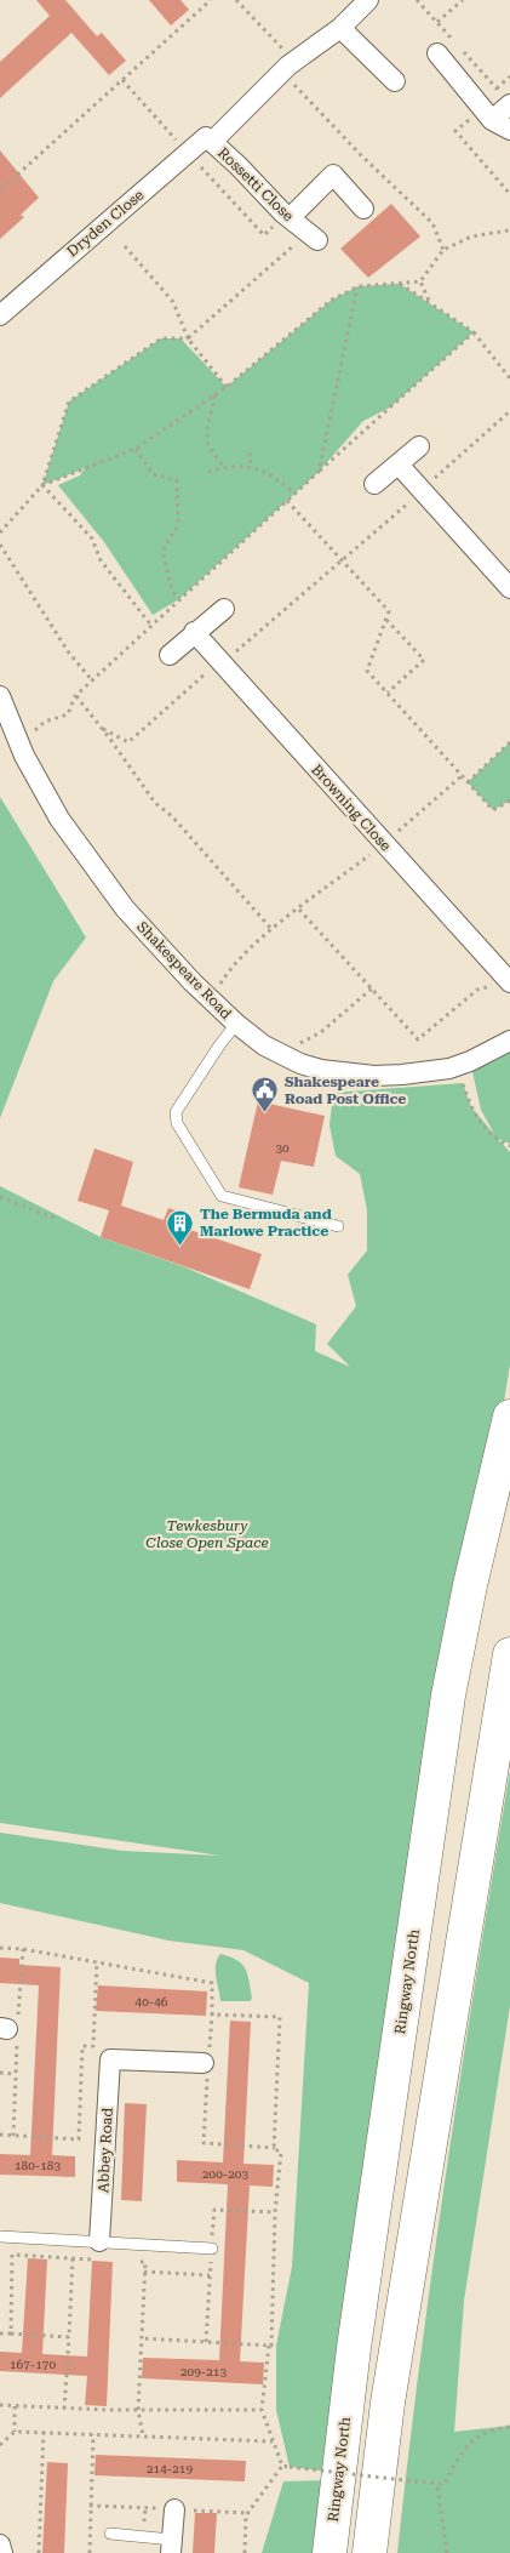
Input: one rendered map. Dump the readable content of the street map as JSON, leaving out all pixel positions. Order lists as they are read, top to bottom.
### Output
{
  "streets": {
    "highway": ["Ringway North"],
    "street": [
      "Rossetti Close",
      "Dryden Close",
      "Browning Close",
      "Shakespeare Road",
      "Abbey Road"
    ]
  },
  "crossings": [
    ["Rossetti Close", "Dryden Close"]
  ],
  "parks": ["Tewkesbury Close Open Space"],
  "places": {
    "public building": ["Shakespeare Road Post Office"],
    "building": ["The Bermuda and Marlowe Practice"]
  },
  "house_numbers": [
    "30",
    "40-46",
    "180-183",
    "200-203",
    "167-170",
    "209-213",
    "214-219"
  ]
}
